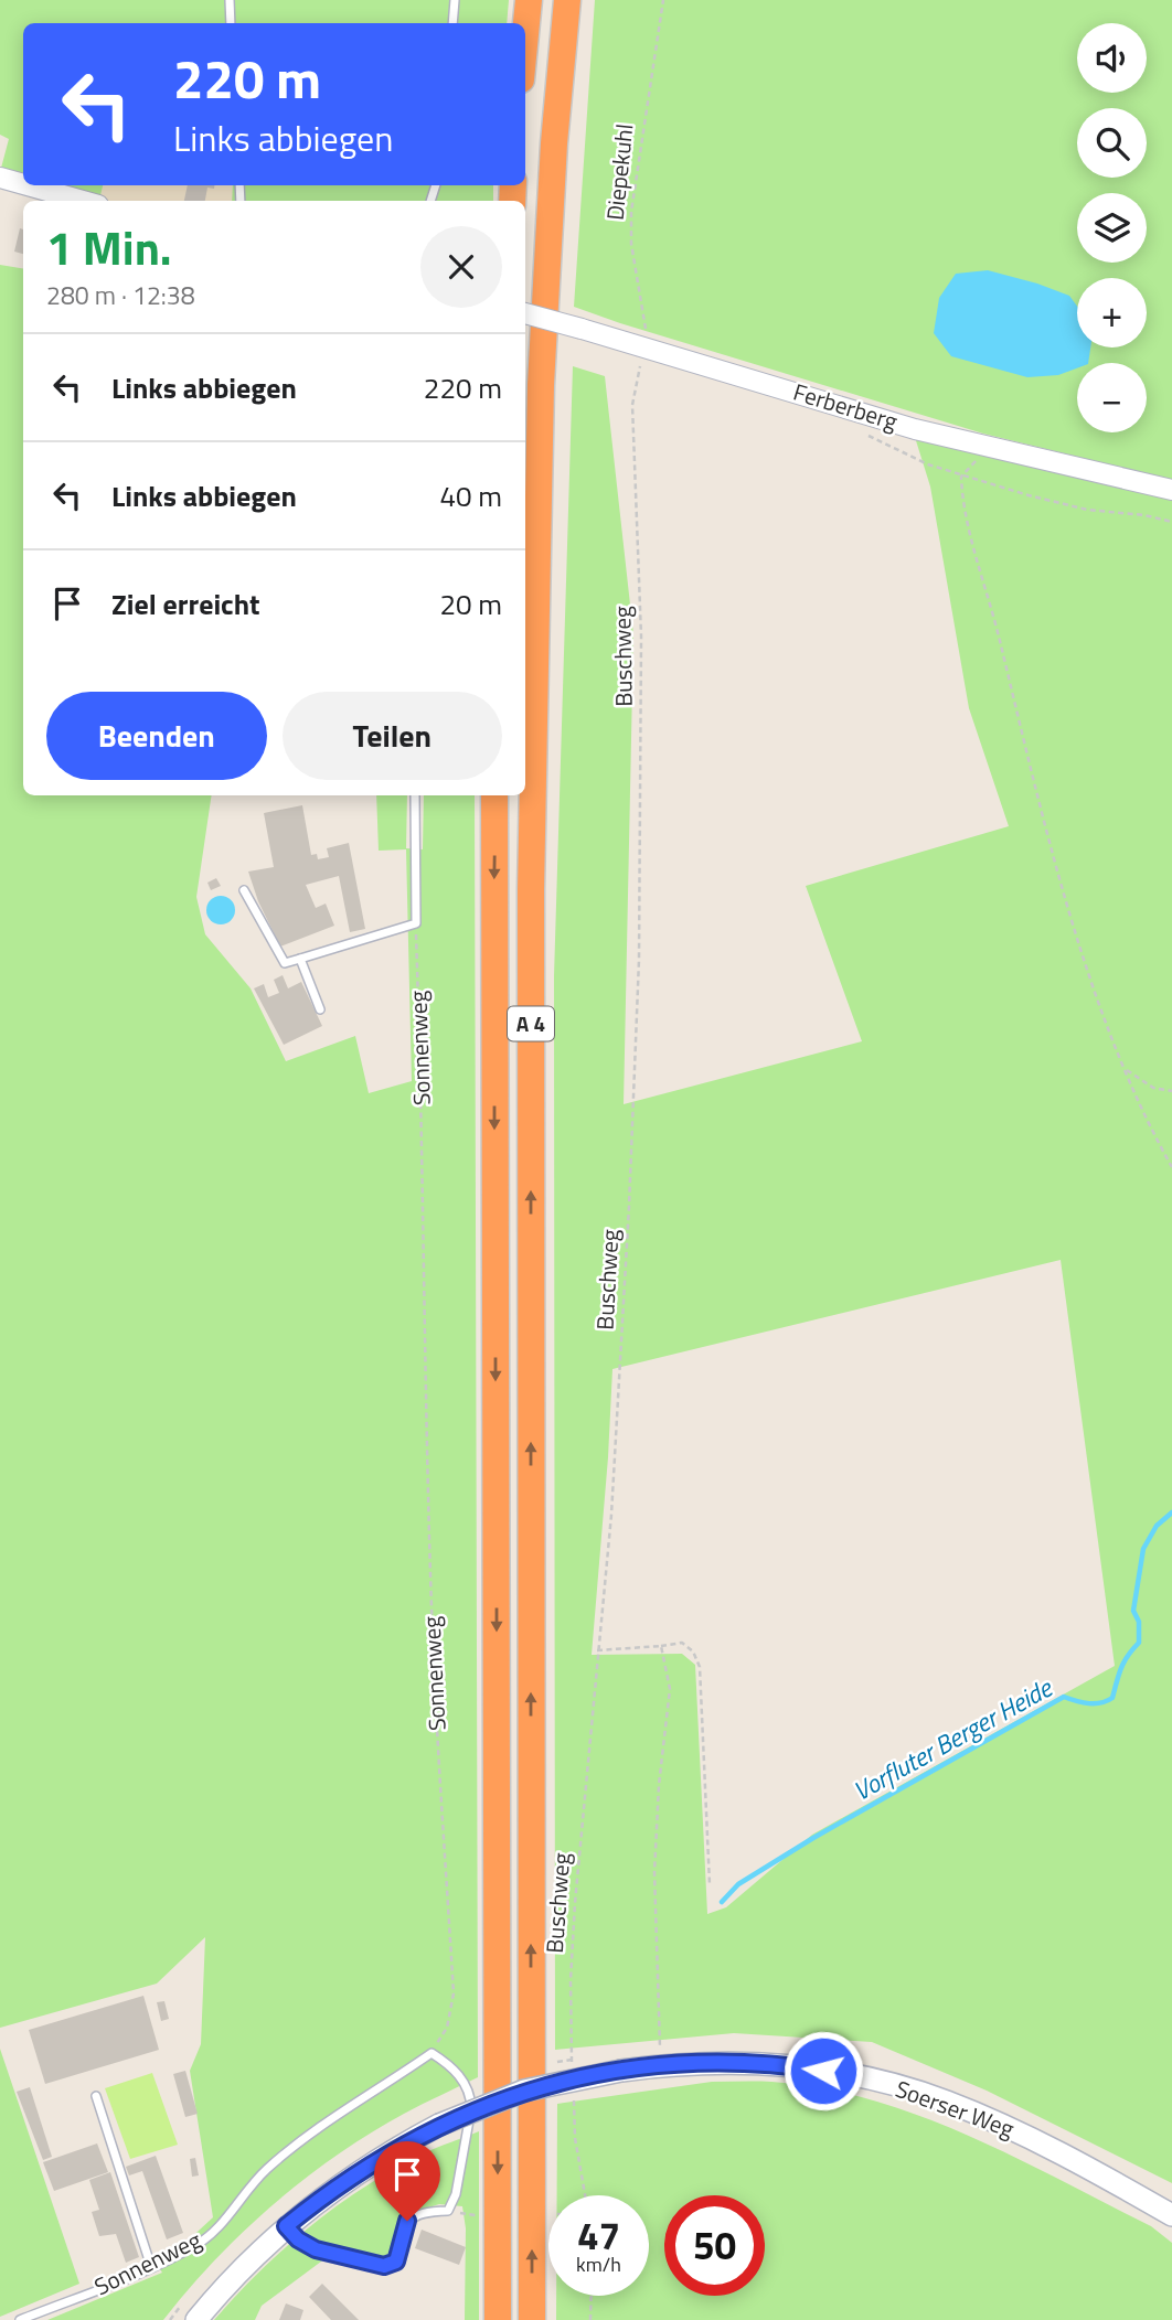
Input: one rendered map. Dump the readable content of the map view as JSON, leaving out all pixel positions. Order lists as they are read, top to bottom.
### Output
{
  "streets": {
    "highway": ["A 4"],
    "main road": ["Soerser Weg"],
    "street": ["Ferberberg"],
    "lane": ["Sonnenweg"],
    "path": ["Diepekuhl", "Buschweg"]
  },
  "crossings": [
    ["Diepekuhl", "Ferberberg"],
    ["Diepekuhl", "Buschweg"],
    ["Ferberberg", "Buschweg"]
  ],
  "water": ["Vorfluter Berger Heide"],
  "page": {
    "map_buttons": ["+", "−"],
    "turn": ["220 m", "Links abbiegen"],
    "heading": ["1 Min.", "280 m · 12:38"],
    "list": [
      {
        "name": "Links abbiegen",
        "value": "220 m"
      },
      {
        "name": "Links abbiegen",
        "value": "40 m"
      },
      {
        "name": "Ziel erreicht",
        "value": "20 m"
      }
    ],
    "buttons": ["Beenden", "Teilen"],
    "speed": "47 km/h",
    "limit": "50"
  }
}
